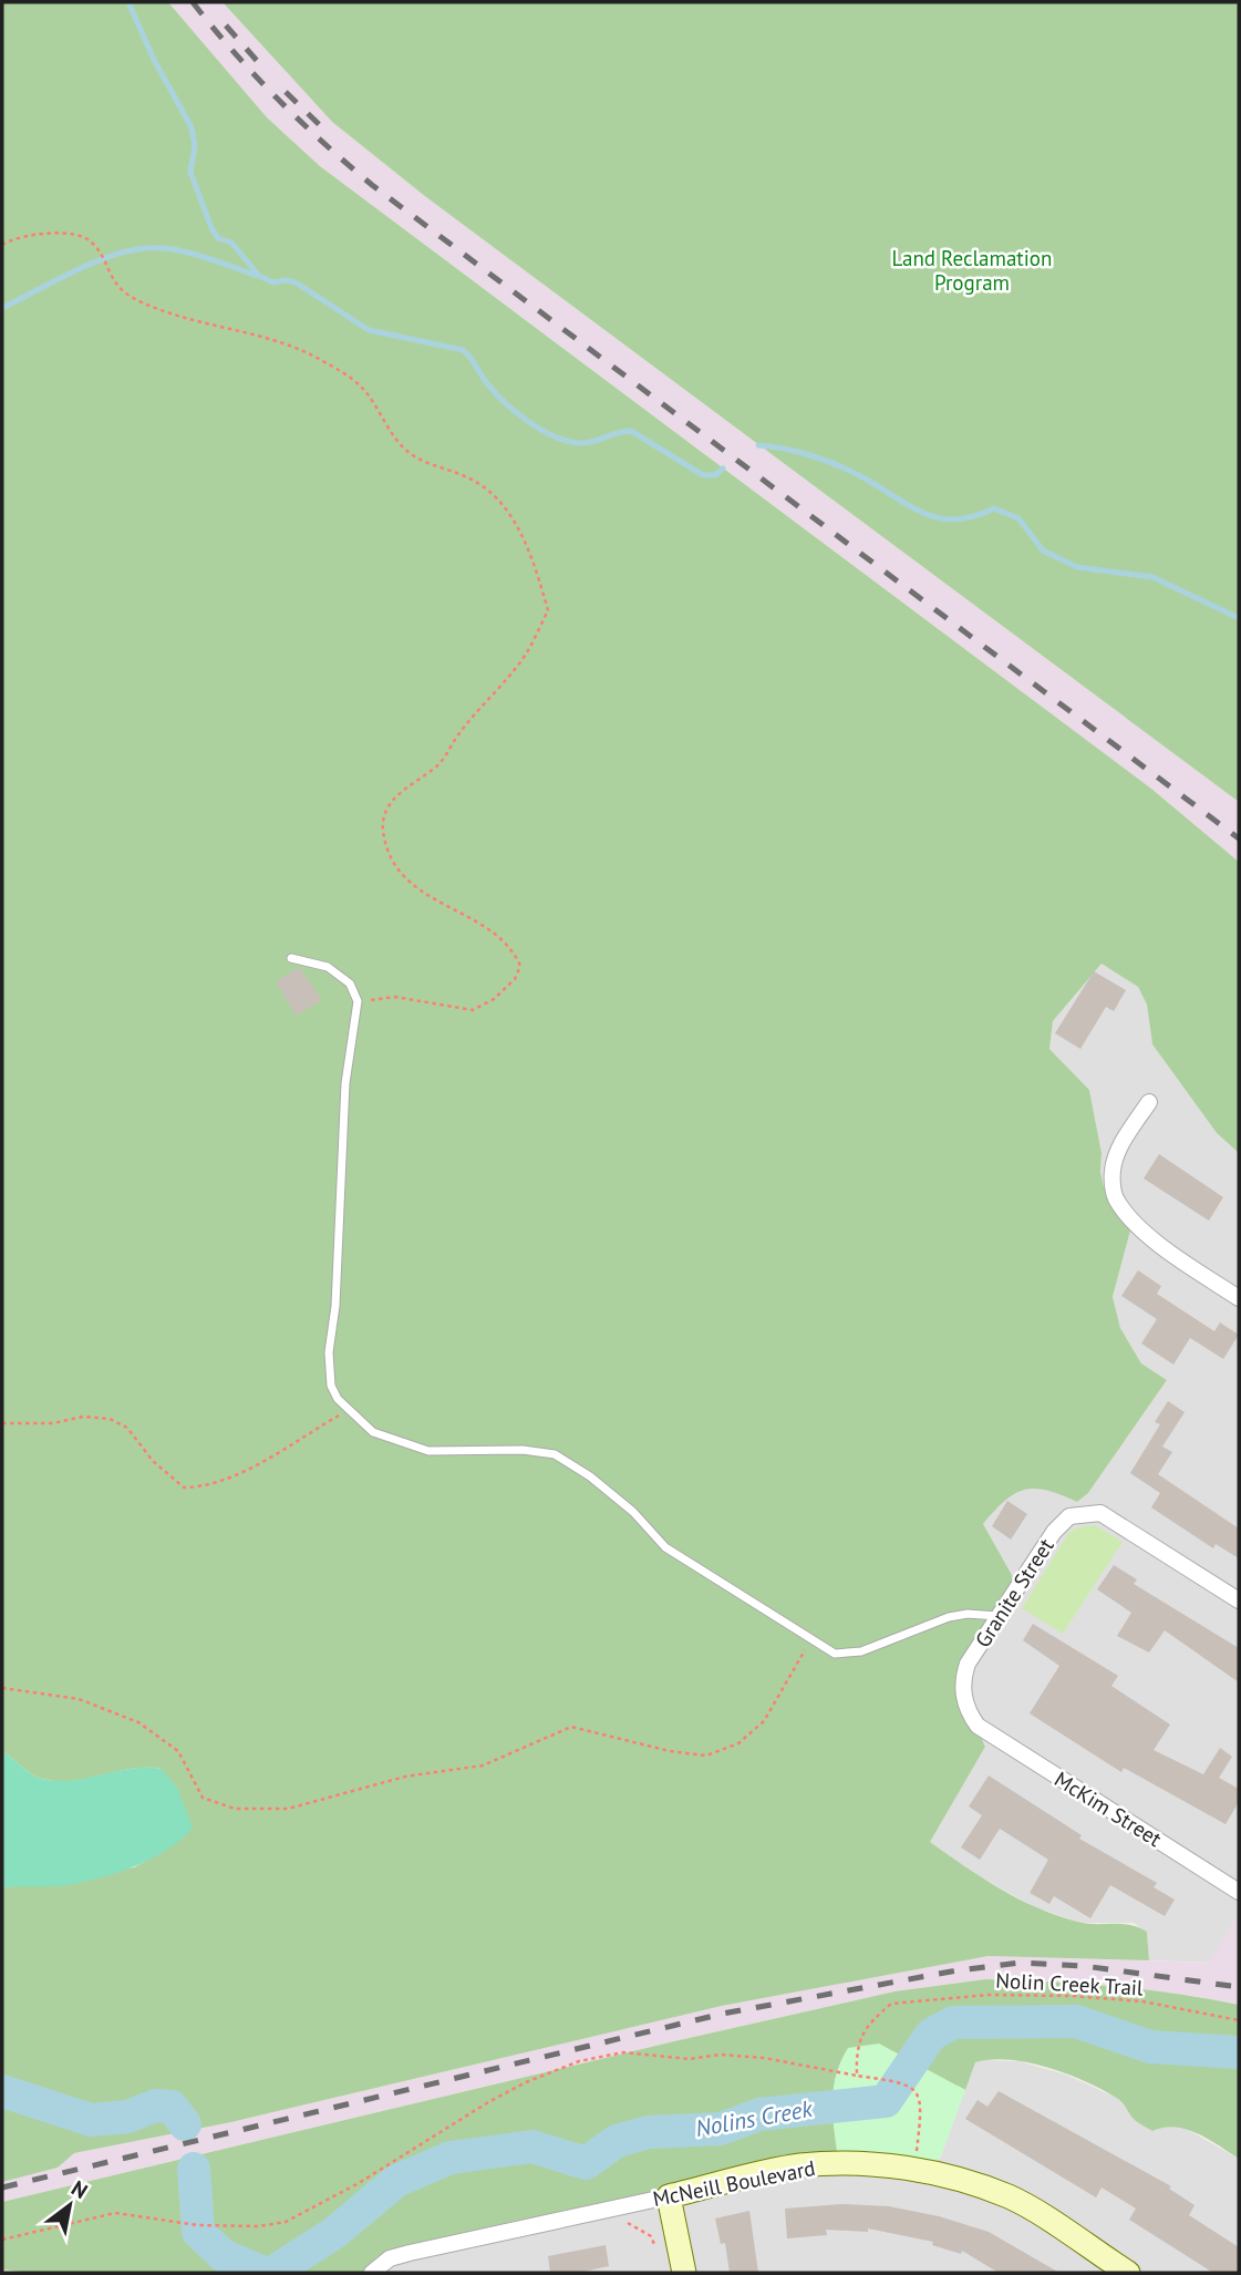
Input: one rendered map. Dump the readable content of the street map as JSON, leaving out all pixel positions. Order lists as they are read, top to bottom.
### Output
{
  "streets": {
    "street": ["Granite Street", "McKim Street", "McNeill Boulevard"],
    "path": ["Nolin Creek Trail"]
  },
  "crossings": [
    ["Granite Street", "McKim Street"]
  ],
  "water": ["Nolins Creek"],
  "parks": ["Land Reclamation Program"],
  "north": "top right"
}
